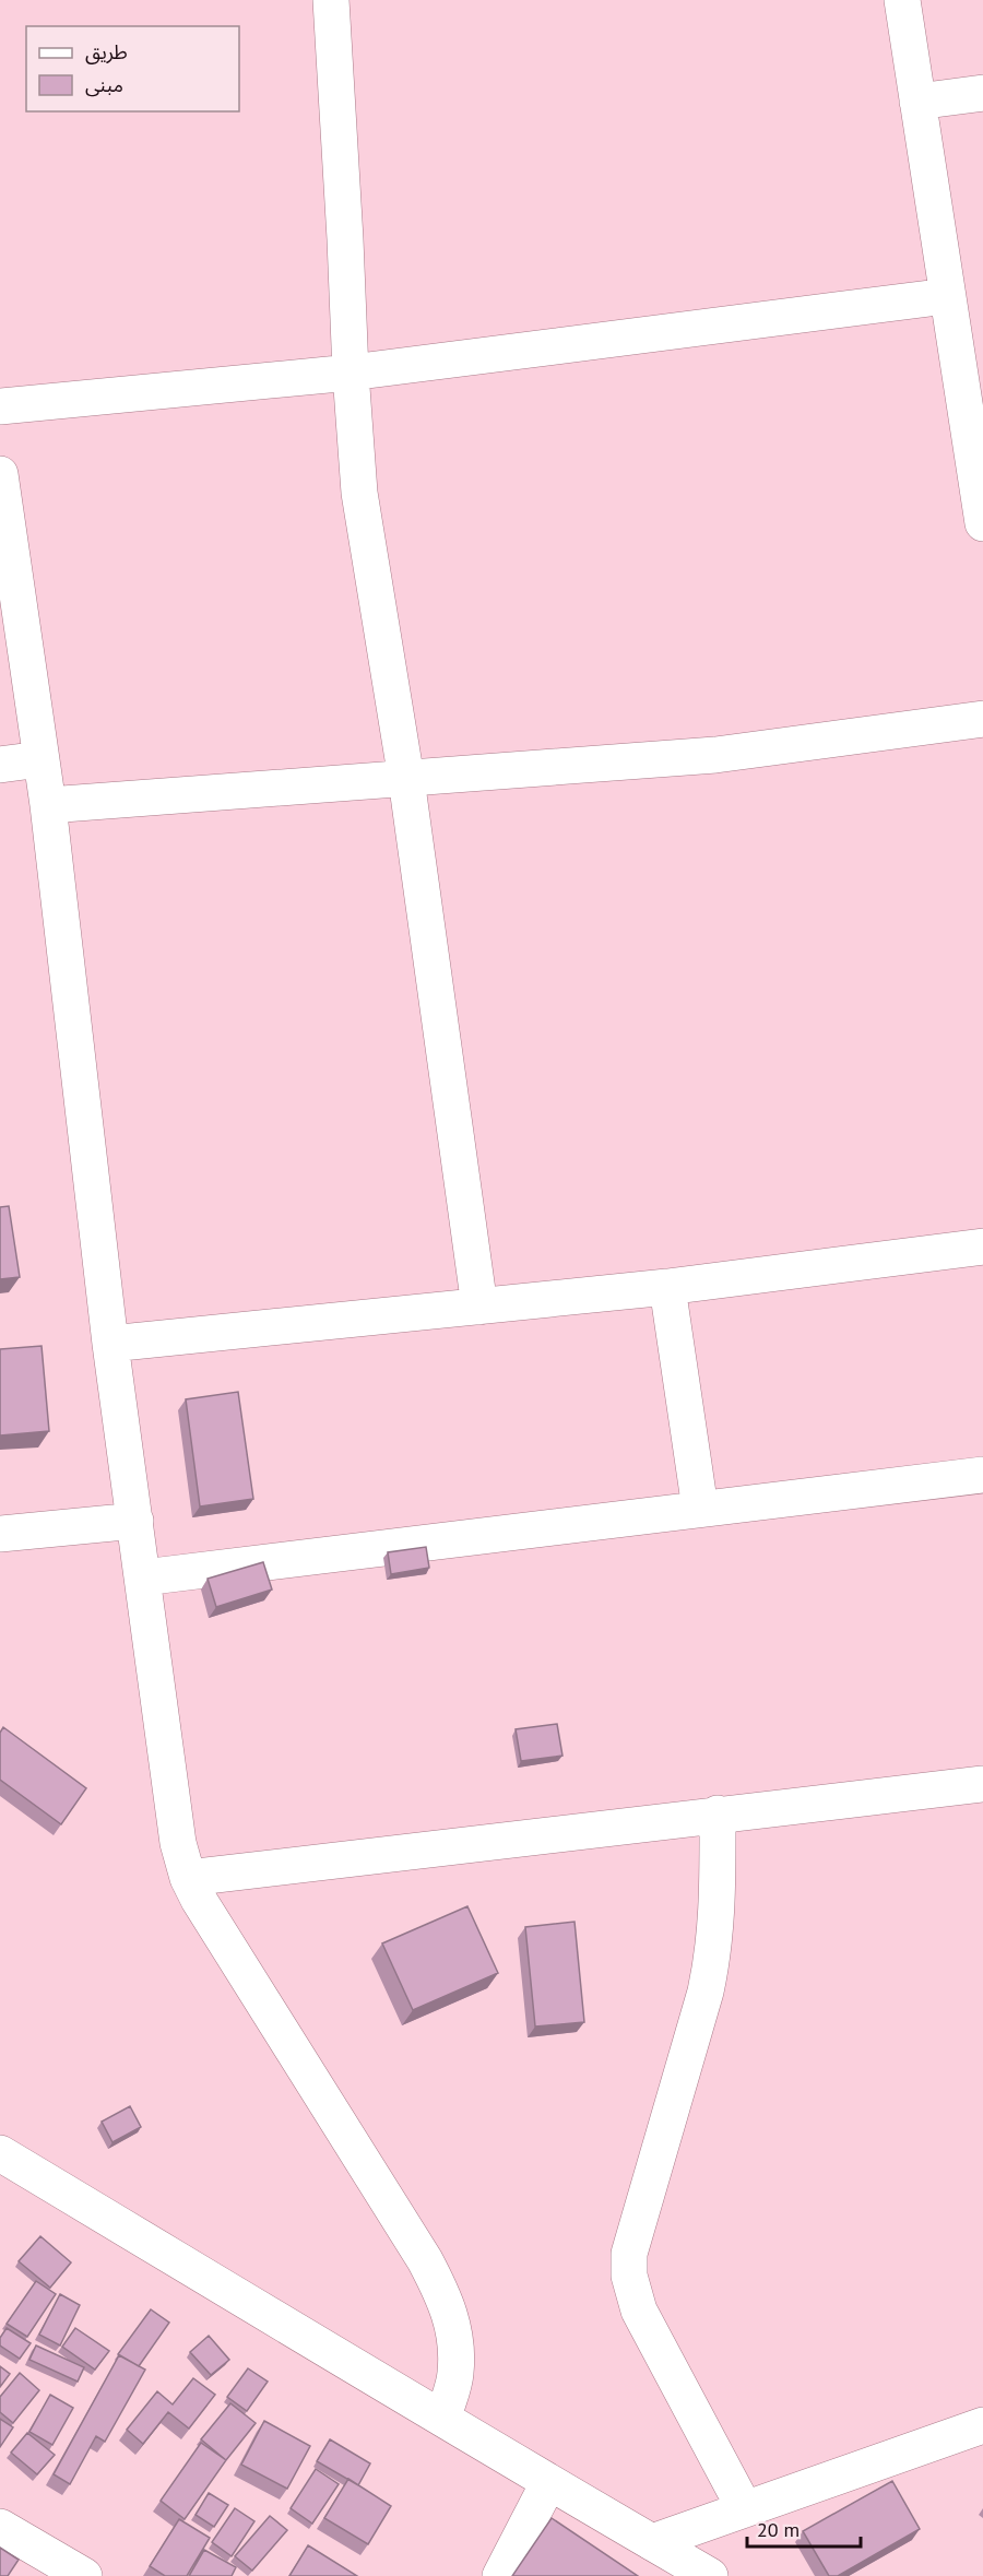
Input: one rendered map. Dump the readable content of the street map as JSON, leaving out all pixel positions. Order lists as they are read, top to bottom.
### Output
{
  "legend": ["طريق", "مبنى"],
  "scale_bar": "20 m"
}
